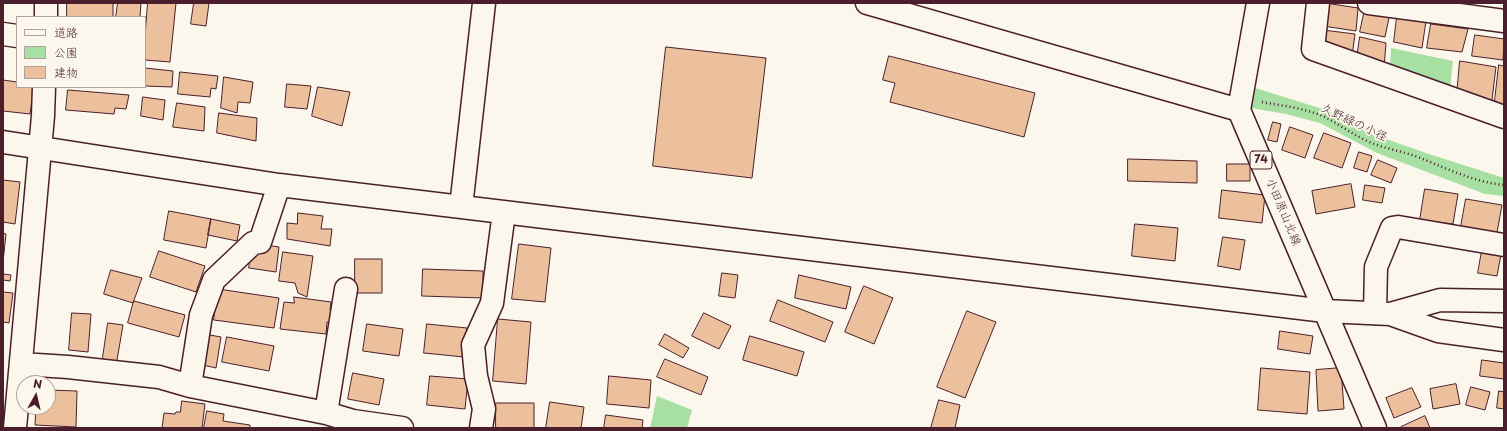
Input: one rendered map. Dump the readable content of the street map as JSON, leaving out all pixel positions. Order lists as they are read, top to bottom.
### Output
{
  "streets": {
    "street": ["74", "小田原山北線"],
    "path": ["久野緑の小径"]
  },
  "crossings": [
    ["久野緑の小径", "小田原山北線"]
  ],
  "legend": ["道路", "公園", "建物"],
  "north": "top"
}
